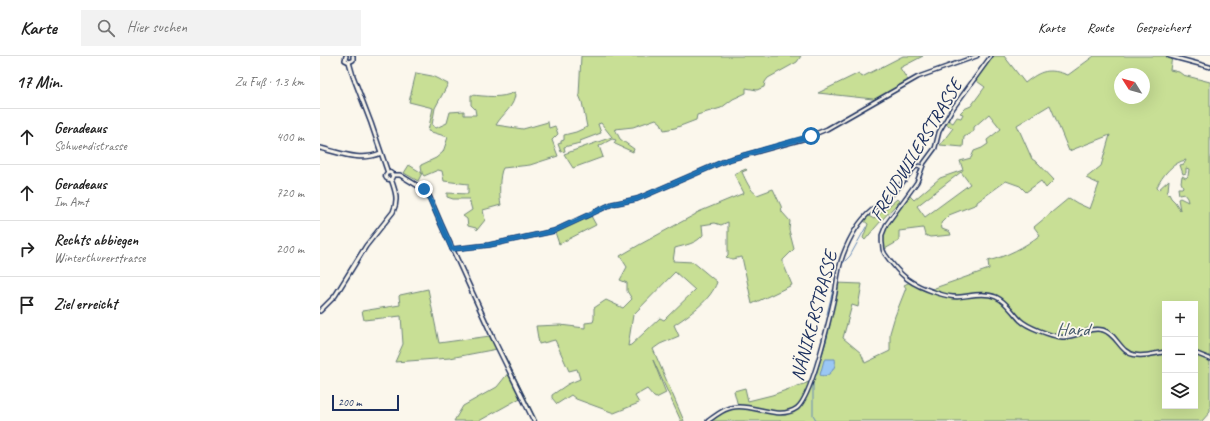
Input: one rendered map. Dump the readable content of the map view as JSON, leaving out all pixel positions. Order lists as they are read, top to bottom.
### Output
{
  "streets": {
    "street": ["FREUDWILERSTRASSE", "NÄNIKERSTRASSE"]
  },
  "crossings": [
    ["FREUDWILERSTRASSE", "NÄNIKERSTRASSE"]
  ],
  "parks": ["Hard"],
  "scale_bar": "200 m",
  "north": "top left",
  "page": {
    "header": "Karte",
    "search": "Hier suchen",
    "nav": ["Karte", "Route", "Gespeichert"],
    "heading": ["17 Min.", "Zu Fuß · 1.3 km"],
    "list": [
      ["Geradeaus", "Schwendistrasse", "400 m"],
      ["Geradeaus", "Im Amt", "720 m"],
      ["Rechts abbiegen", "Winterthurerstrasse", "200 m"],
      "Ziel erreicht"
    ],
    "map_buttons": ["+", "−"],
    "scale": "200 m"
  }
}
